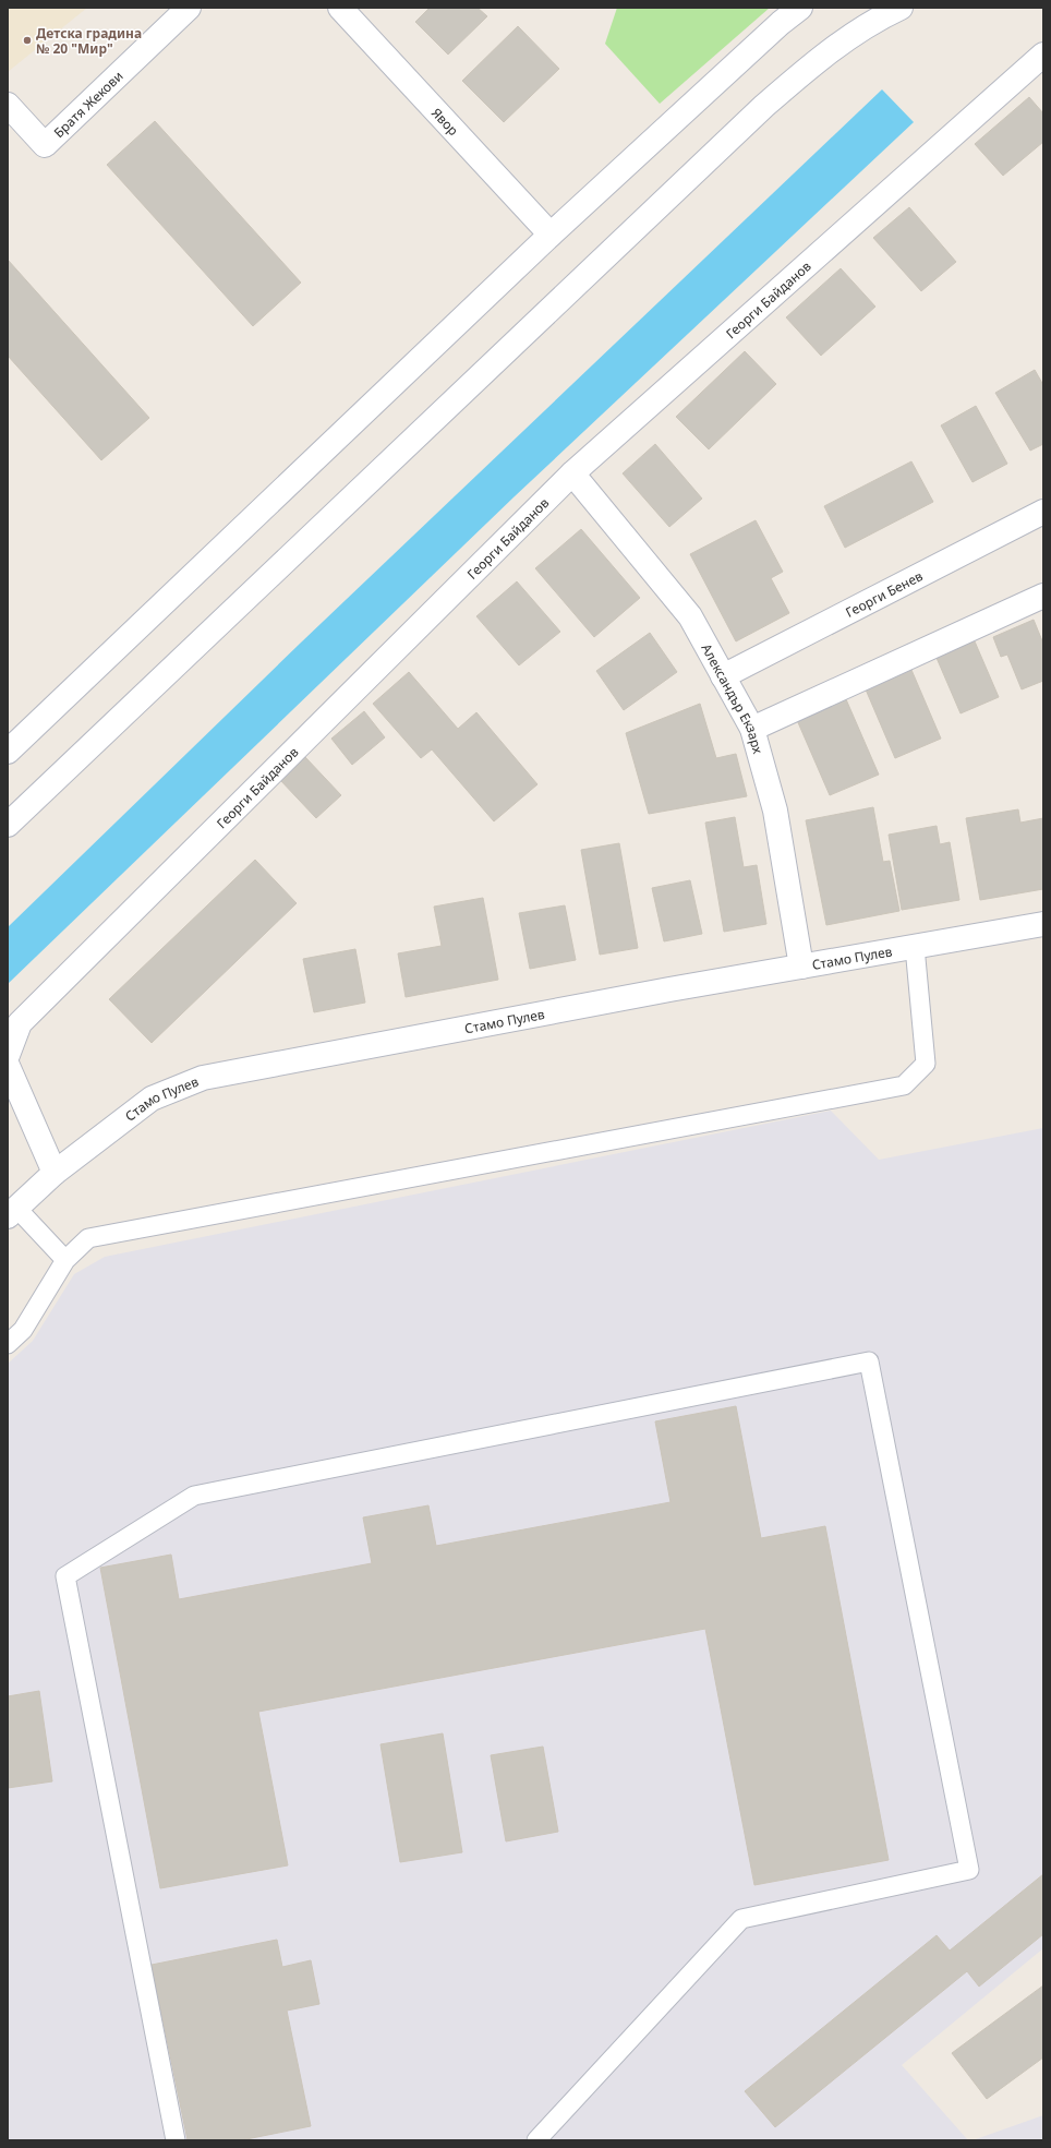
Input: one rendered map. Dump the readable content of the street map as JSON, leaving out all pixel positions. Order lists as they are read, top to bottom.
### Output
{
  "streets": {
    "street": [
      "Братя Жекови",
      "Явор",
      "Георги Байданов",
      "Георги Бенев",
      "Александър Екзарх",
      "Стамо Пулев"
    ]
  },
  "crossings": [
    ["Георги Байданов", "Александър Екзарх"],
    ["Георги Бенев", "Александър Екзарх"],
    ["Александър Екзарх", "Стамо Пулев"]
  ],
  "places": ["Детска градина № 20 \"Мир\""]
}
